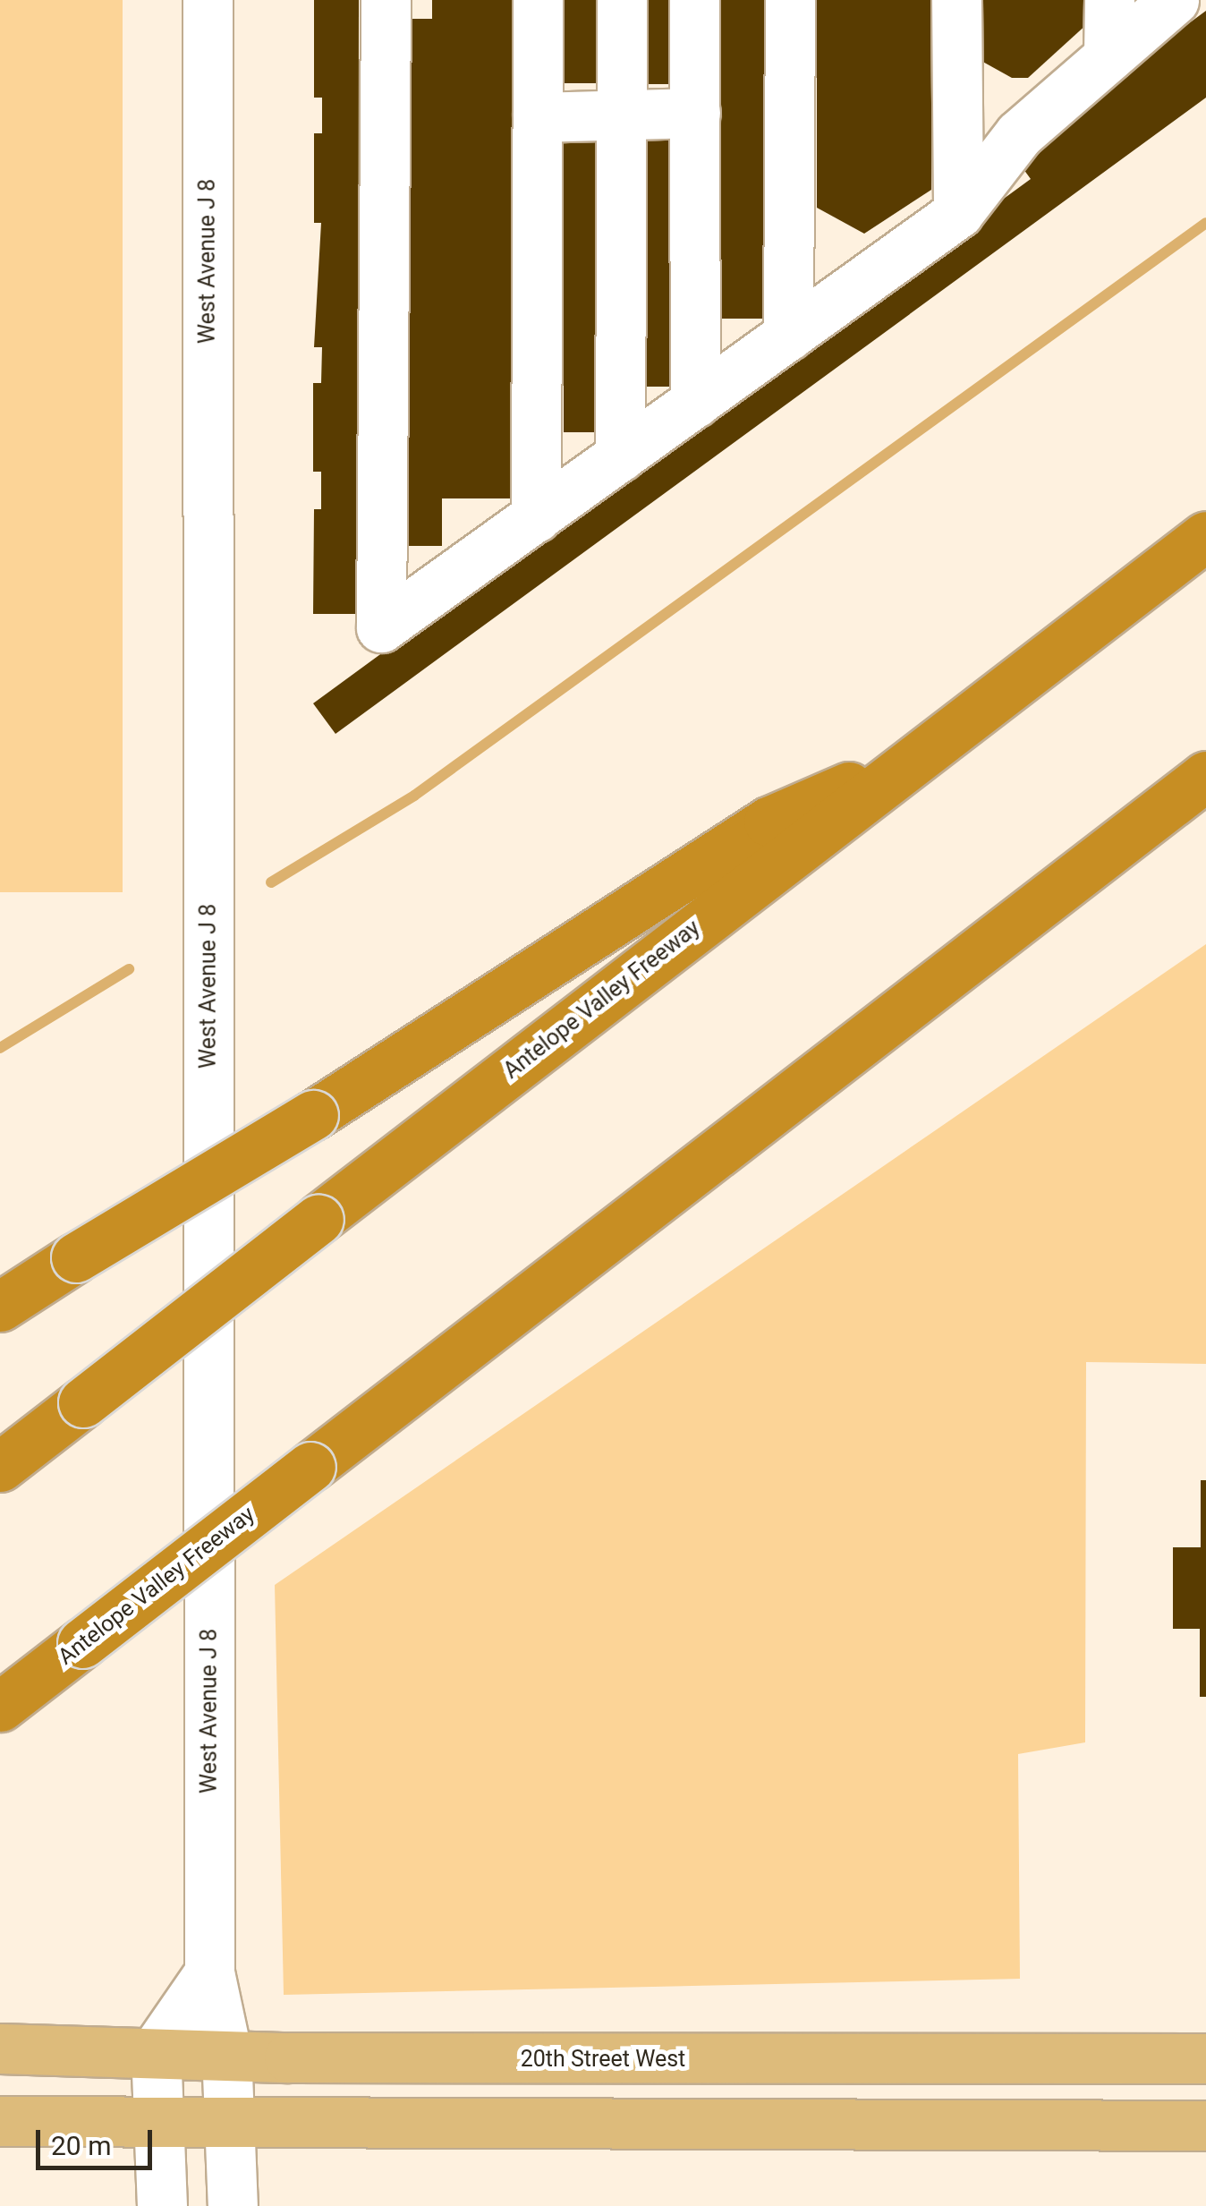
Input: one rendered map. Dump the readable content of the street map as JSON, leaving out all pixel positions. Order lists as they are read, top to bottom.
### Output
{
  "streets": {
    "highway": ["Antelope Valley Freeway"],
    "main road": ["20th Street West"],
    "street": ["West Avenue J 8"]
  },
  "crossings": [
    ["West Avenue J 8", "20th Street West"]
  ],
  "scale_bar": "20 m"
}
